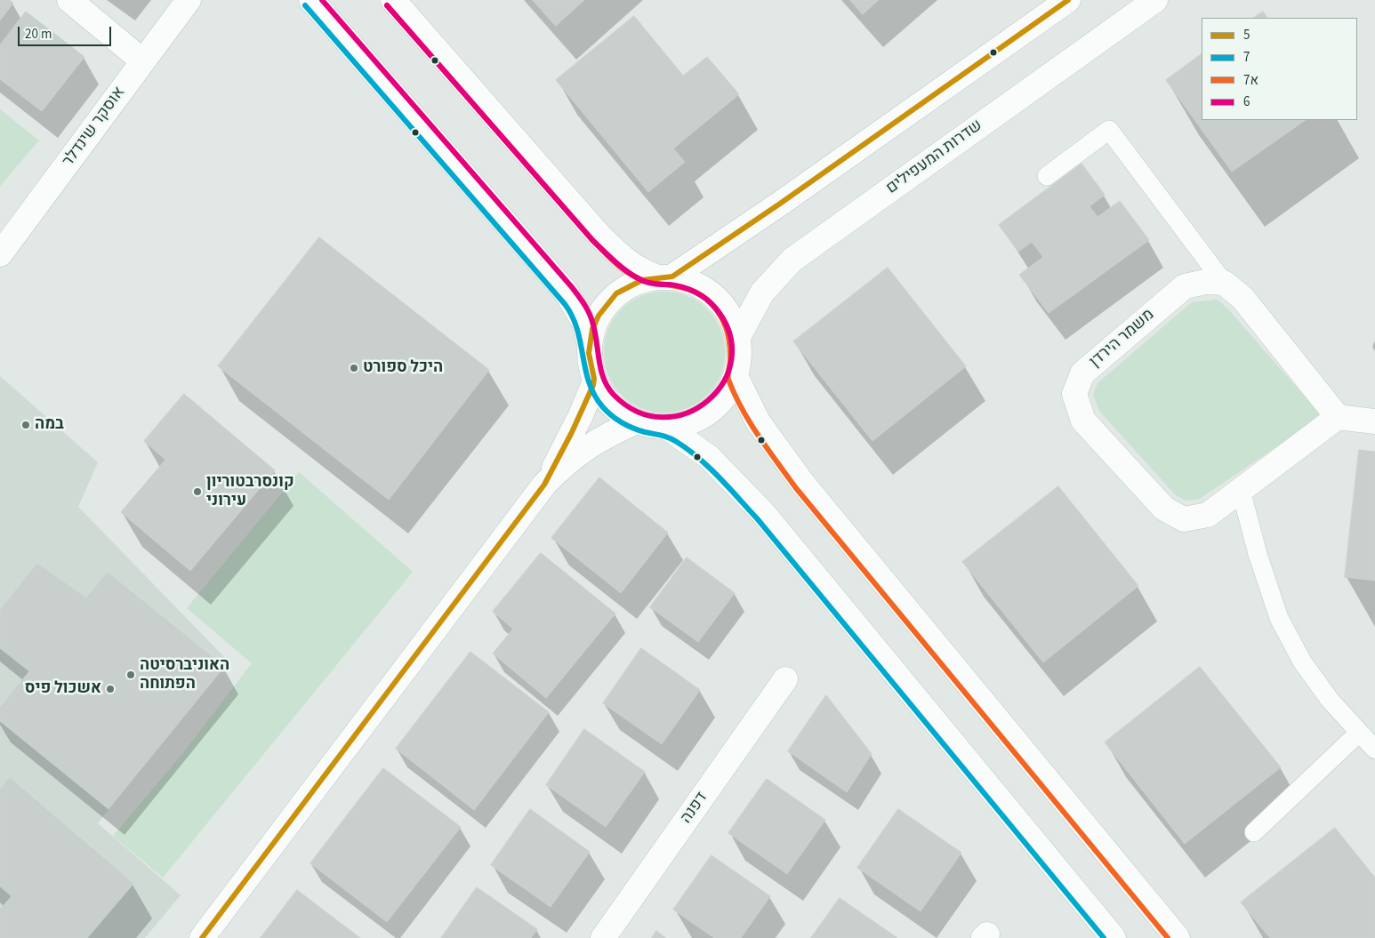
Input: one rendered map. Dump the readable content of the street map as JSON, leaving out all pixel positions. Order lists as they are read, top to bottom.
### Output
{
  "streets": {
    "street": [
      "אוסקר שינדלר",
      "שדרות המעפילים",
      "משמר הירדן",
      "דפנה"
    ]
  },
  "places": [
    "היכל ספורט",
    "במה",
    "קונסרבטוריון עירוני",
    "האוניברסיטה הפתוחה",
    "אשכול פיס"
  ],
  "lines": [
    "transit line 5",
    "transit line 6",
    "transit line 7",
    "transit line 7א"
  ],
  "legend": [
    "5",
    "7",
    "7א",
    "6"
  ],
  "scale_bar": "20 m"
}
